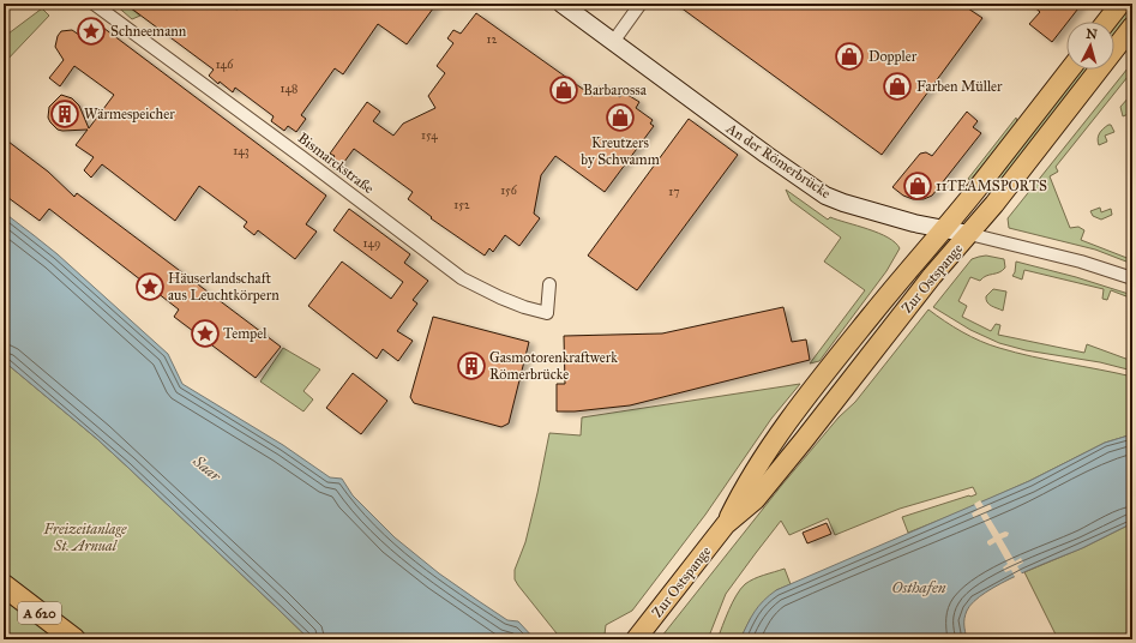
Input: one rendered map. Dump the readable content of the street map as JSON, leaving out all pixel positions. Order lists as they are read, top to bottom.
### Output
{
  "streets": {
    "highway": ["A 620"],
    "main road": ["Zur Ostspange"],
    "street": ["An der Römerbrücke", "Bismarckstraße"]
  },
  "crossings": [
    ["An der Römerbrücke", "Zur Ostspange"]
  ],
  "water": ["Saar", "Osthafen"],
  "parks": ["Freizeitanlage St. Arnual"],
  "places": {
    "place": ["Schneemann", "Häuserlandschaft aus Leuchtkörpern", "Tempel"],
    "shop": [
      "Doppler",
      "Farben Müller",
      "Barbarossa",
      "Kreutzers by Schwamm",
      "11TEAMSPORTS"
    ],
    "building": ["Wärmespeicher", "Gasmotorenkraftwerk Römerbrücke"]
  },
  "house_numbers": [
    "12",
    "146",
    "148",
    "154",
    "143",
    "156",
    "17",
    "152",
    "149"
  ],
  "north": "top"
}
